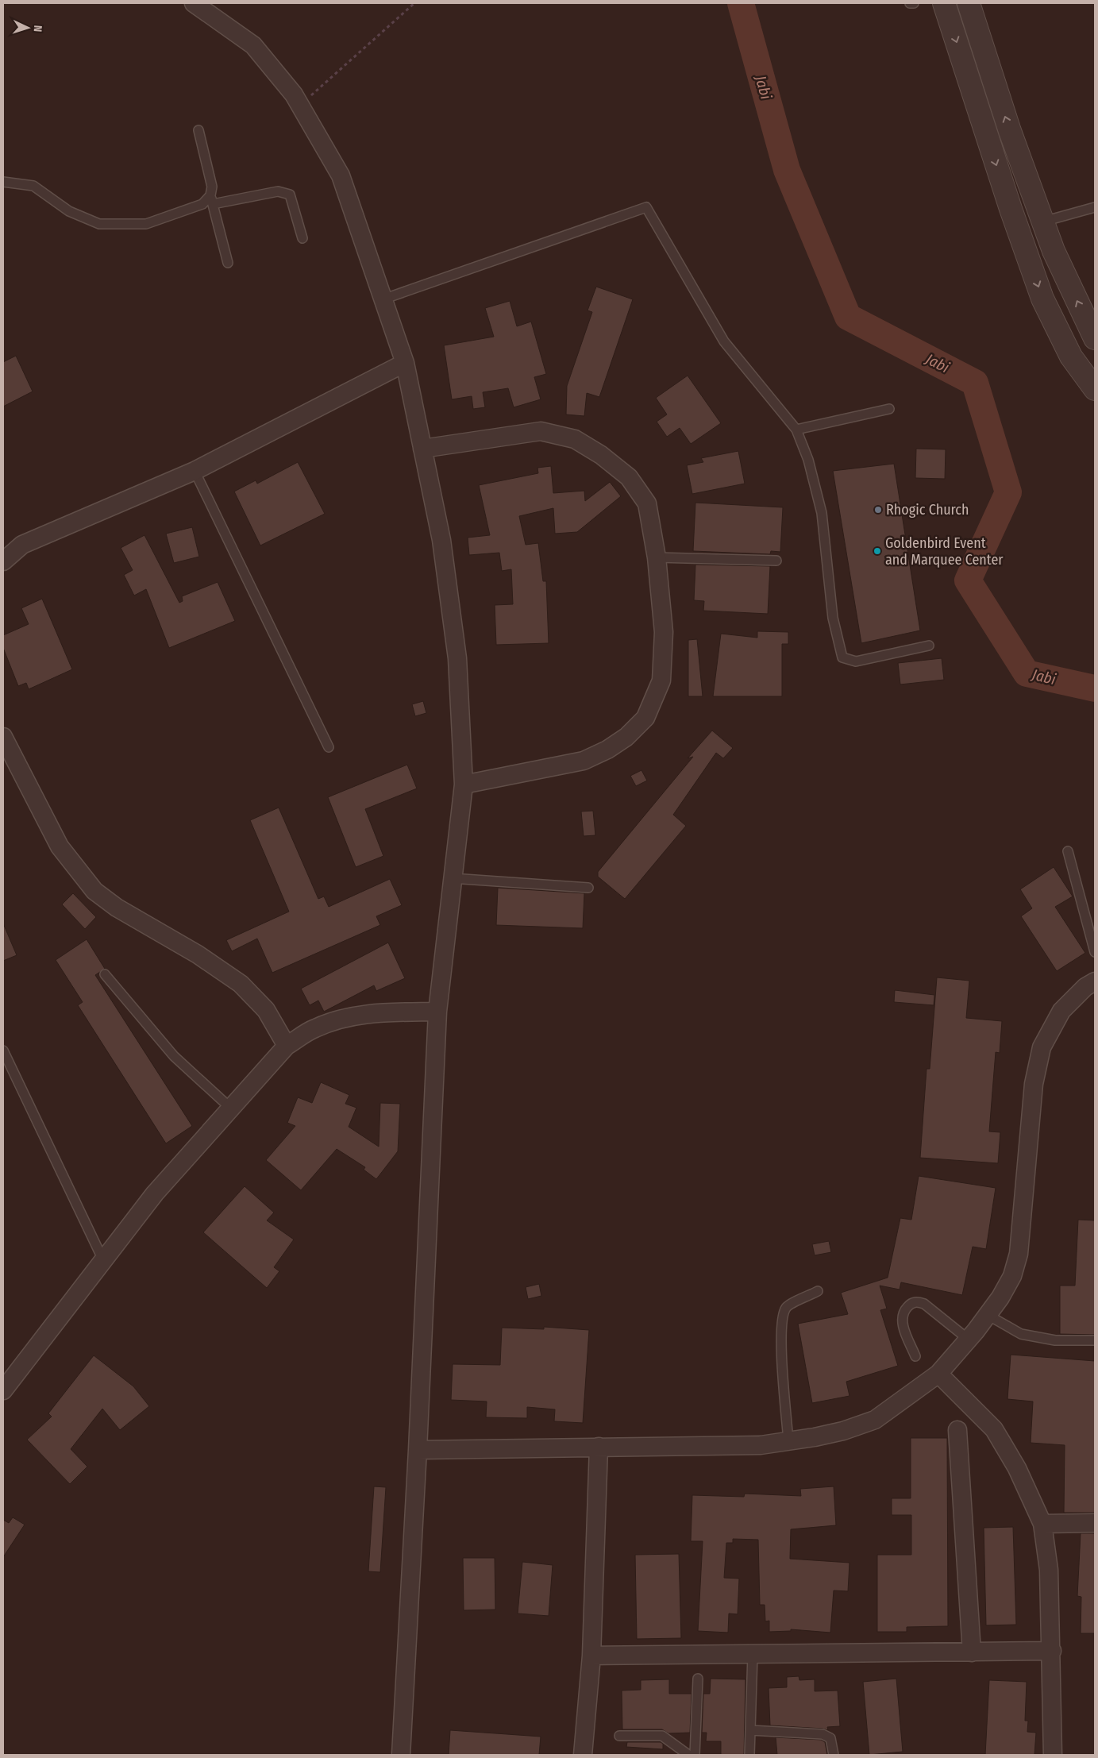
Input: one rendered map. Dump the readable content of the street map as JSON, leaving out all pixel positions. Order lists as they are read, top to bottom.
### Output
{
  "water": ["Jabi"],
  "places": ["Rhogic Church", "Goldenbird Event and Marquee Center"],
  "north": "right"
}
